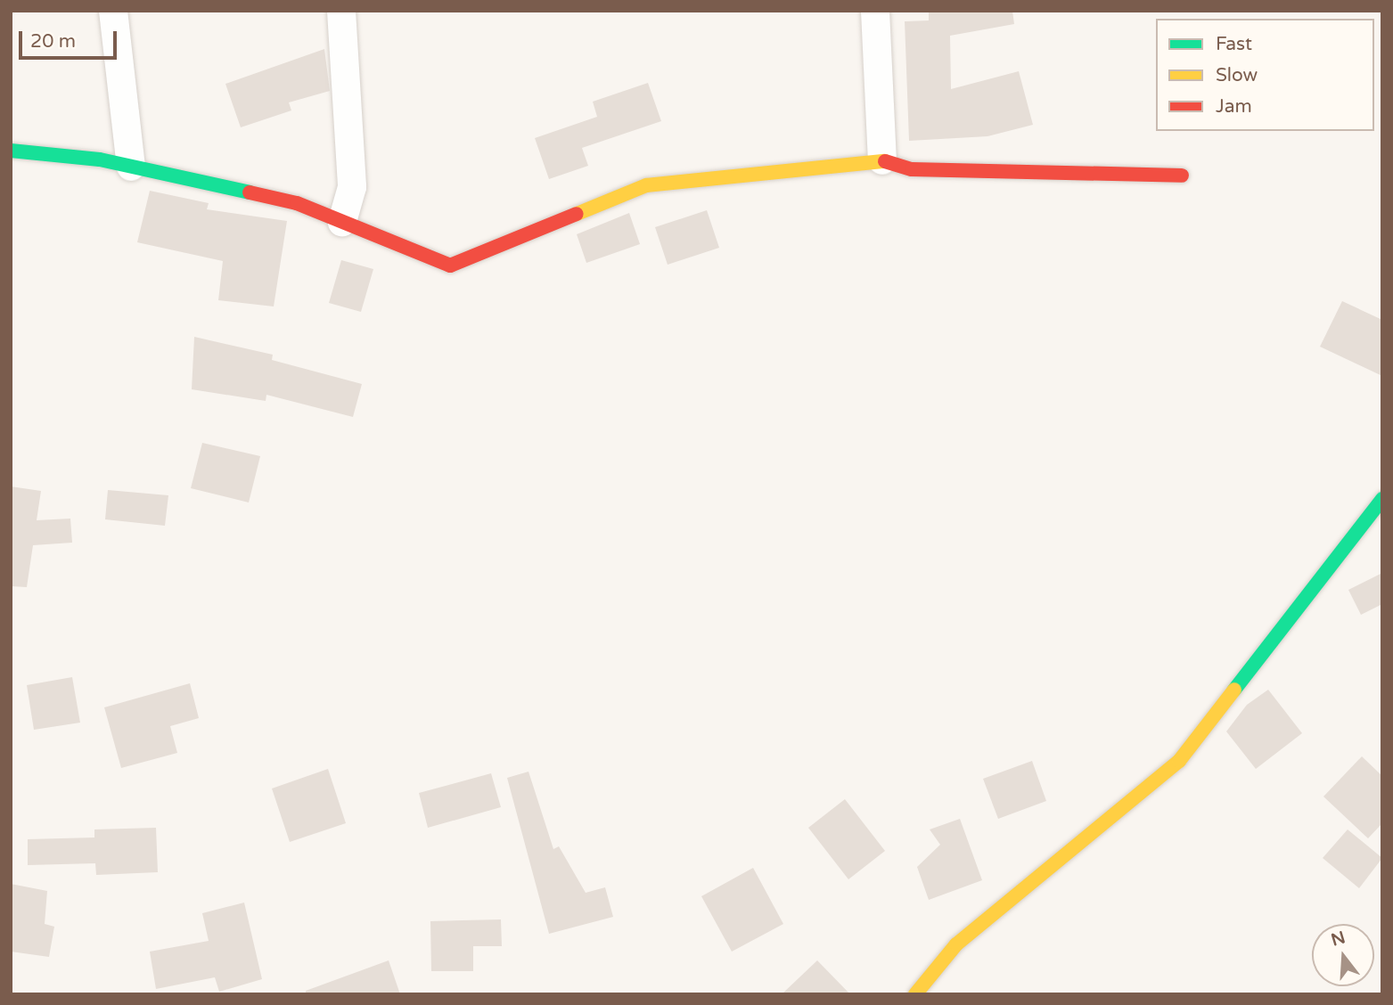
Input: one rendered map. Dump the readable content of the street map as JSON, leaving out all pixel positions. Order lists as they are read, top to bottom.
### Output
{
  "legend": ["Fast", "Slow", "Jam"],
  "scale_bar": "20 m",
  "north": "top"
}
